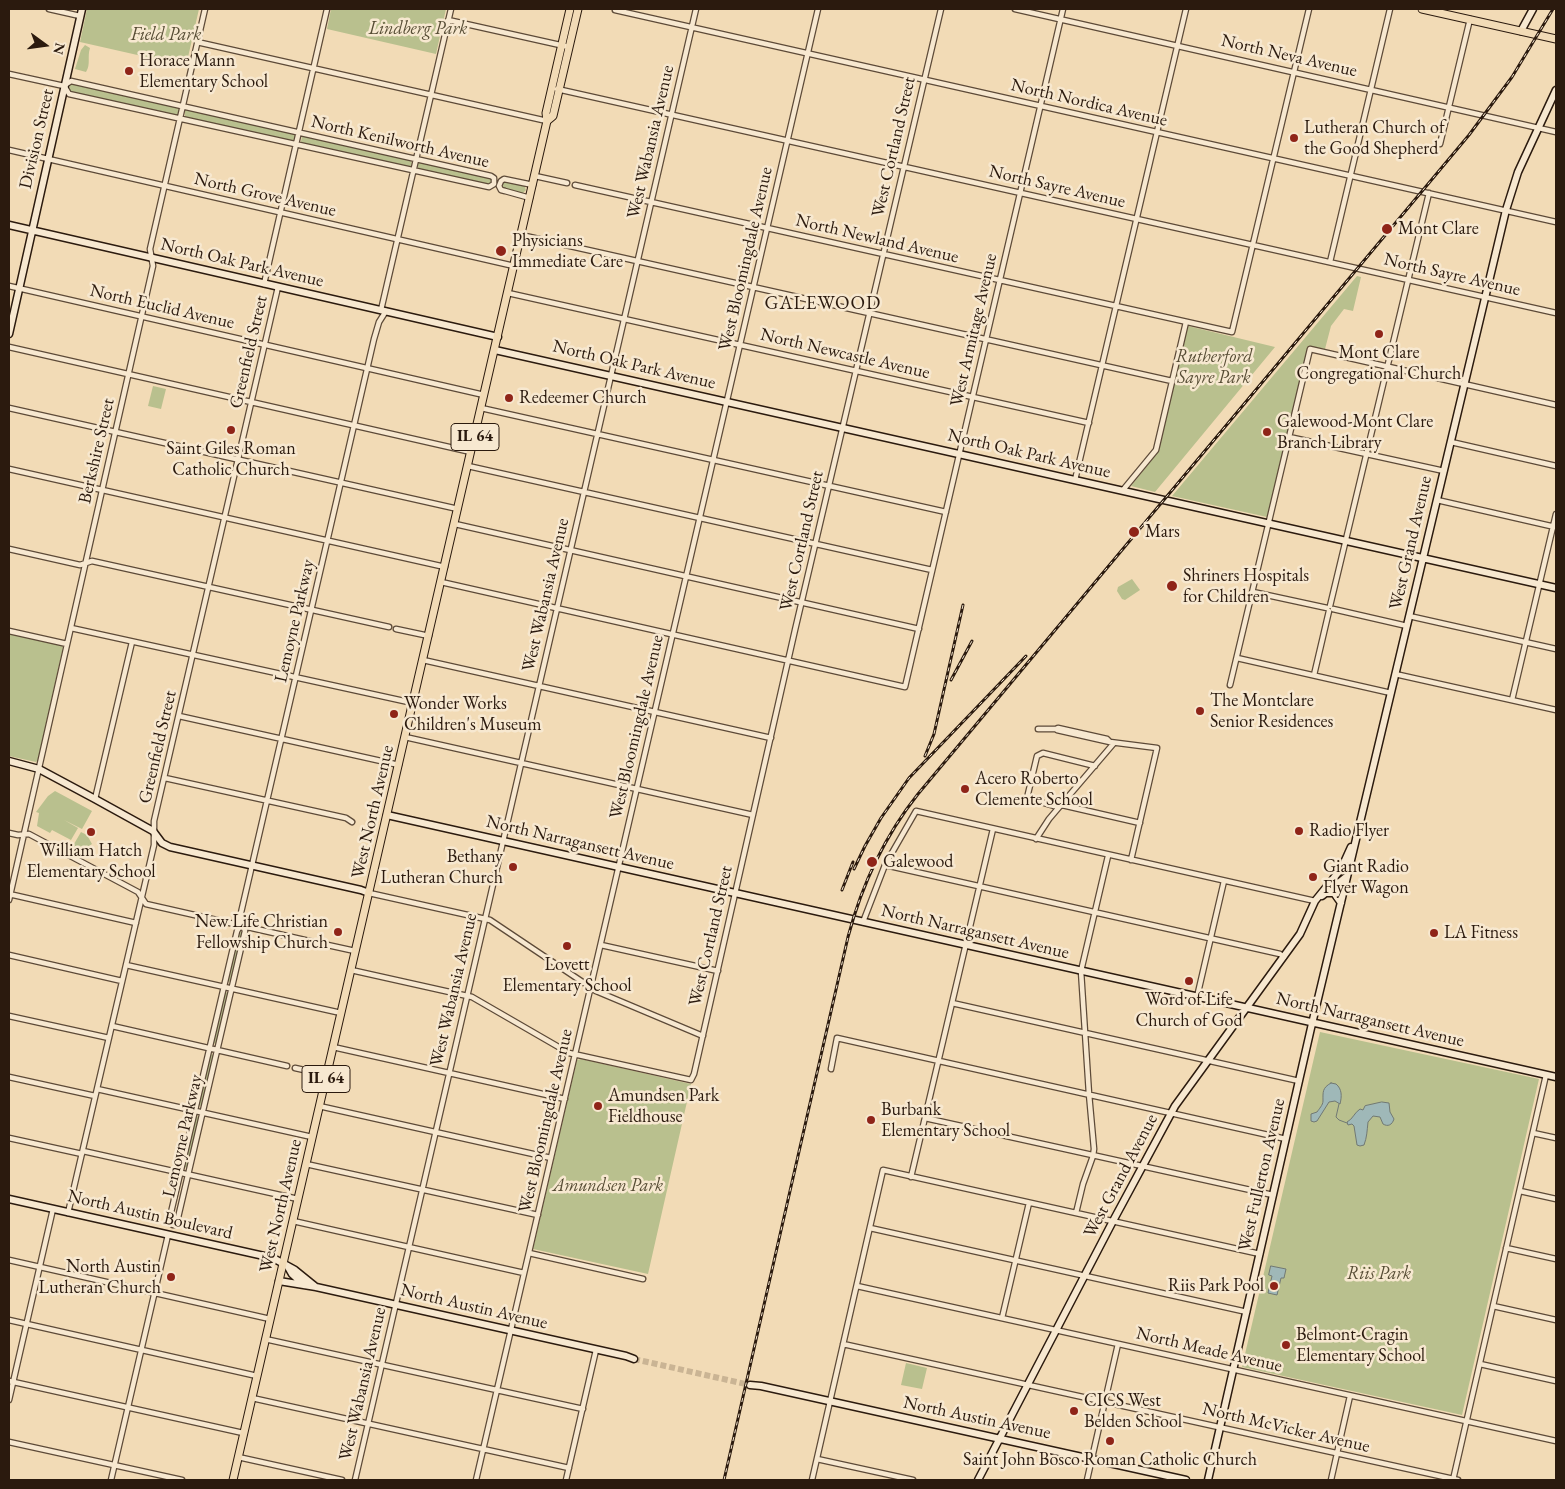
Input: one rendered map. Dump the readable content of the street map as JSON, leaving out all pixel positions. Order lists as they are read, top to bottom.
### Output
{
  "streets": {
    "main road": ["IL 64", "West North Avenue"],
    "street": [
      "North Neva Avenue",
      "North Nordica Avenue",
      "Division Street",
      "North Kenilworth Avenue",
      "West Wabansia Avenue",
      "West Cortland Street",
      "North Sayre Avenue",
      "North Grove Avenue",
      "North Newland Avenue",
      "West Bloomingdale Avenue",
      "North Oak Park Avenue",
      "North Euclid Avenue",
      "West Armitage Avenue",
      "Greenfield Street",
      "North Newcastle Avenue",
      "Berkshire Street",
      "West Grand Avenue",
      "Lemoyne Parkway",
      "North Narragansett Avenue",
      "West Fullerton Avenue",
      "North Austin Boulevard",
      "North Austin Avenue",
      "North Meade Avenue",
      "North McVicker Avenue"
    ]
  },
  "crossings": [
    ["North Neva Avenue", "West Armitage Avenue"],
    ["North Neva Avenue", "West Grand Avenue"],
    ["North Nordica Avenue", "West Wabansia Avenue"],
    ["North Nordica Avenue", "West Cortland Street"],
    ["North Nordica Avenue", "West Bloomingdale Avenue"],
    ["North Nordica Avenue", "West Armitage Avenue"],
    ["North Nordica Avenue", "West Grand Avenue"],
    ["Division Street", "North Kenilworth Avenue"],
    ["Division Street", "North Grove Avenue"],
    ["Division Street", "North Oak Park Avenue"],
    ["Division Street", "North Euclid Avenue"],
    ["North Kenilworth Avenue", "Greenfield Street"],
    ["North Kenilworth Avenue", "Berkshire Street"],
    ["North Kenilworth Avenue", "West North Avenue"],
    ["West Wabansia Avenue", "North Sayre Avenue"],
    ["West Wabansia Avenue", "North Newland Avenue"],
    ["West Wabansia Avenue", "North Oak Park Avenue"],
    ["West Wabansia Avenue", "North Newcastle Avenue"],
    ["West Wabansia Avenue", "North Narragansett Avenue"],
    ["West Wabansia Avenue", "North Austin Avenue"],
    ["West Cortland Street", "North Sayre Avenue"],
    ["West Cortland Street", "North Newland Avenue"],
    ["West Cortland Street", "West Bloomingdale Avenue"],
    ["West Cortland Street", "North Oak Park Avenue"],
    ["West Cortland Street", "West Armitage Avenue"],
    ["West Cortland Street", "North Newcastle Avenue"],
    ["West Cortland Street", "North Narragansett Avenue"],
    ["North Sayre Avenue", "North Newland Avenue"],
    ["North Sayre Avenue", "West Bloomingdale Avenue"],
    ["North Sayre Avenue", "West Armitage Avenue"],
    ["North Sayre Avenue", "West Grand Avenue"],
    ["North Sayre Avenue", "West North Avenue"],
    ["North Grove Avenue", "Greenfield Street"],
    ["North Grove Avenue", "Berkshire Street"],
    ["North Grove Avenue", "West North Avenue"],
    ["North Newland Avenue", "West Bloomingdale Avenue"],
    ["North Newland Avenue", "West Armitage Avenue"],
    ["West Bloomingdale Avenue", "North Oak Park Avenue"],
    ["West Bloomingdale Avenue", "North Newcastle Avenue"],
    ["West Bloomingdale Avenue", "North Narragansett Avenue"],
    ["West Bloomingdale Avenue", "North Austin Avenue"],
    ["North Oak Park Avenue", "West Armitage Avenue"],
    ["North Oak Park Avenue", "Greenfield Street"],
    ["North Oak Park Avenue", "Berkshire Street"],
    ["North Oak Park Avenue", "West Grand Avenue"],
    ["North Oak Park Avenue", "Lemoyne Parkway"],
    ["North Oak Park Avenue", "West North Avenue"],
    ["North Euclid Avenue", "Greenfield Street"],
    ["North Euclid Avenue", "Berkshire Street"],
    ["North Euclid Avenue", "Lemoyne Parkway"],
    ["North Euclid Avenue", "West North Avenue"],
    ["West Armitage Avenue", "North Newcastle Avenue"],
    ["Greenfield Street", "North Austin Boulevard"],
    ["North Newcastle Avenue", "West North Avenue"],
    ["West Grand Avenue", "North Narragansett Avenue"],
    ["West Grand Avenue", "West Fullerton Avenue"],
    ["West Grand Avenue", "North Austin Avenue"],
    ["West Grand Avenue", "North Meade Avenue"],
    ["West Grand Avenue", "North McVicker Avenue"],
    ["West North Avenue", "North Narragansett Avenue"],
    ["West North Avenue", "North Austin Boulevard"],
    ["West North Avenue", "North Austin Avenue"],
    ["North Narragansett Avenue", "West Fullerton Avenue"],
    ["West Fullerton Avenue", "North Meade Avenue"],
    ["West Fullerton Avenue", "North McVicker Avenue"],
    ["North Austin Boulevard", "North Austin Avenue"]
  ],
  "districts": ["GALEWOOD"],
  "parks": [
    "Lindberg Park",
    "Field Park",
    "Rutherford Sayre Park",
    "Amundsen Park",
    "Riis Park"
  ],
  "places": [
    "Horace Mann Elementary School",
    "Lutheran Church of the Good Shepherd",
    "Mont Clare",
    "Physicians Immediate Care",
    "Mont Clare Congregational Church",
    "Redeemer Church",
    "Saint Giles Roman Catholic Church",
    "Galewood-Mont Clare Branch Library",
    "Mars",
    "Shriners Hospitals for Children",
    "The Montclare Senior Residences",
    "Wonder Works Children's Museum",
    "Acero Roberto Clemente School",
    "Radio Flyer",
    "William Hatch Elementary School",
    "Galewood",
    "Bethany Lutheran Church",
    "Giant Radio Flyer Wagon",
    "New Life Christian Fellowship Church",
    "LA Fitness",
    "Lovett Elementary School",
    "Word of Life Church of God",
    "Amundsen Park Fieldhouse",
    "Burbank Elementary School",
    "North Austin Lutheran Church",
    "Riis Park Pool",
    "Belmont-Cragin Elementary School",
    "CICS West Belden School",
    "Saint John Bosco Roman Catholic Church"
  ],
  "north": "right"
}
